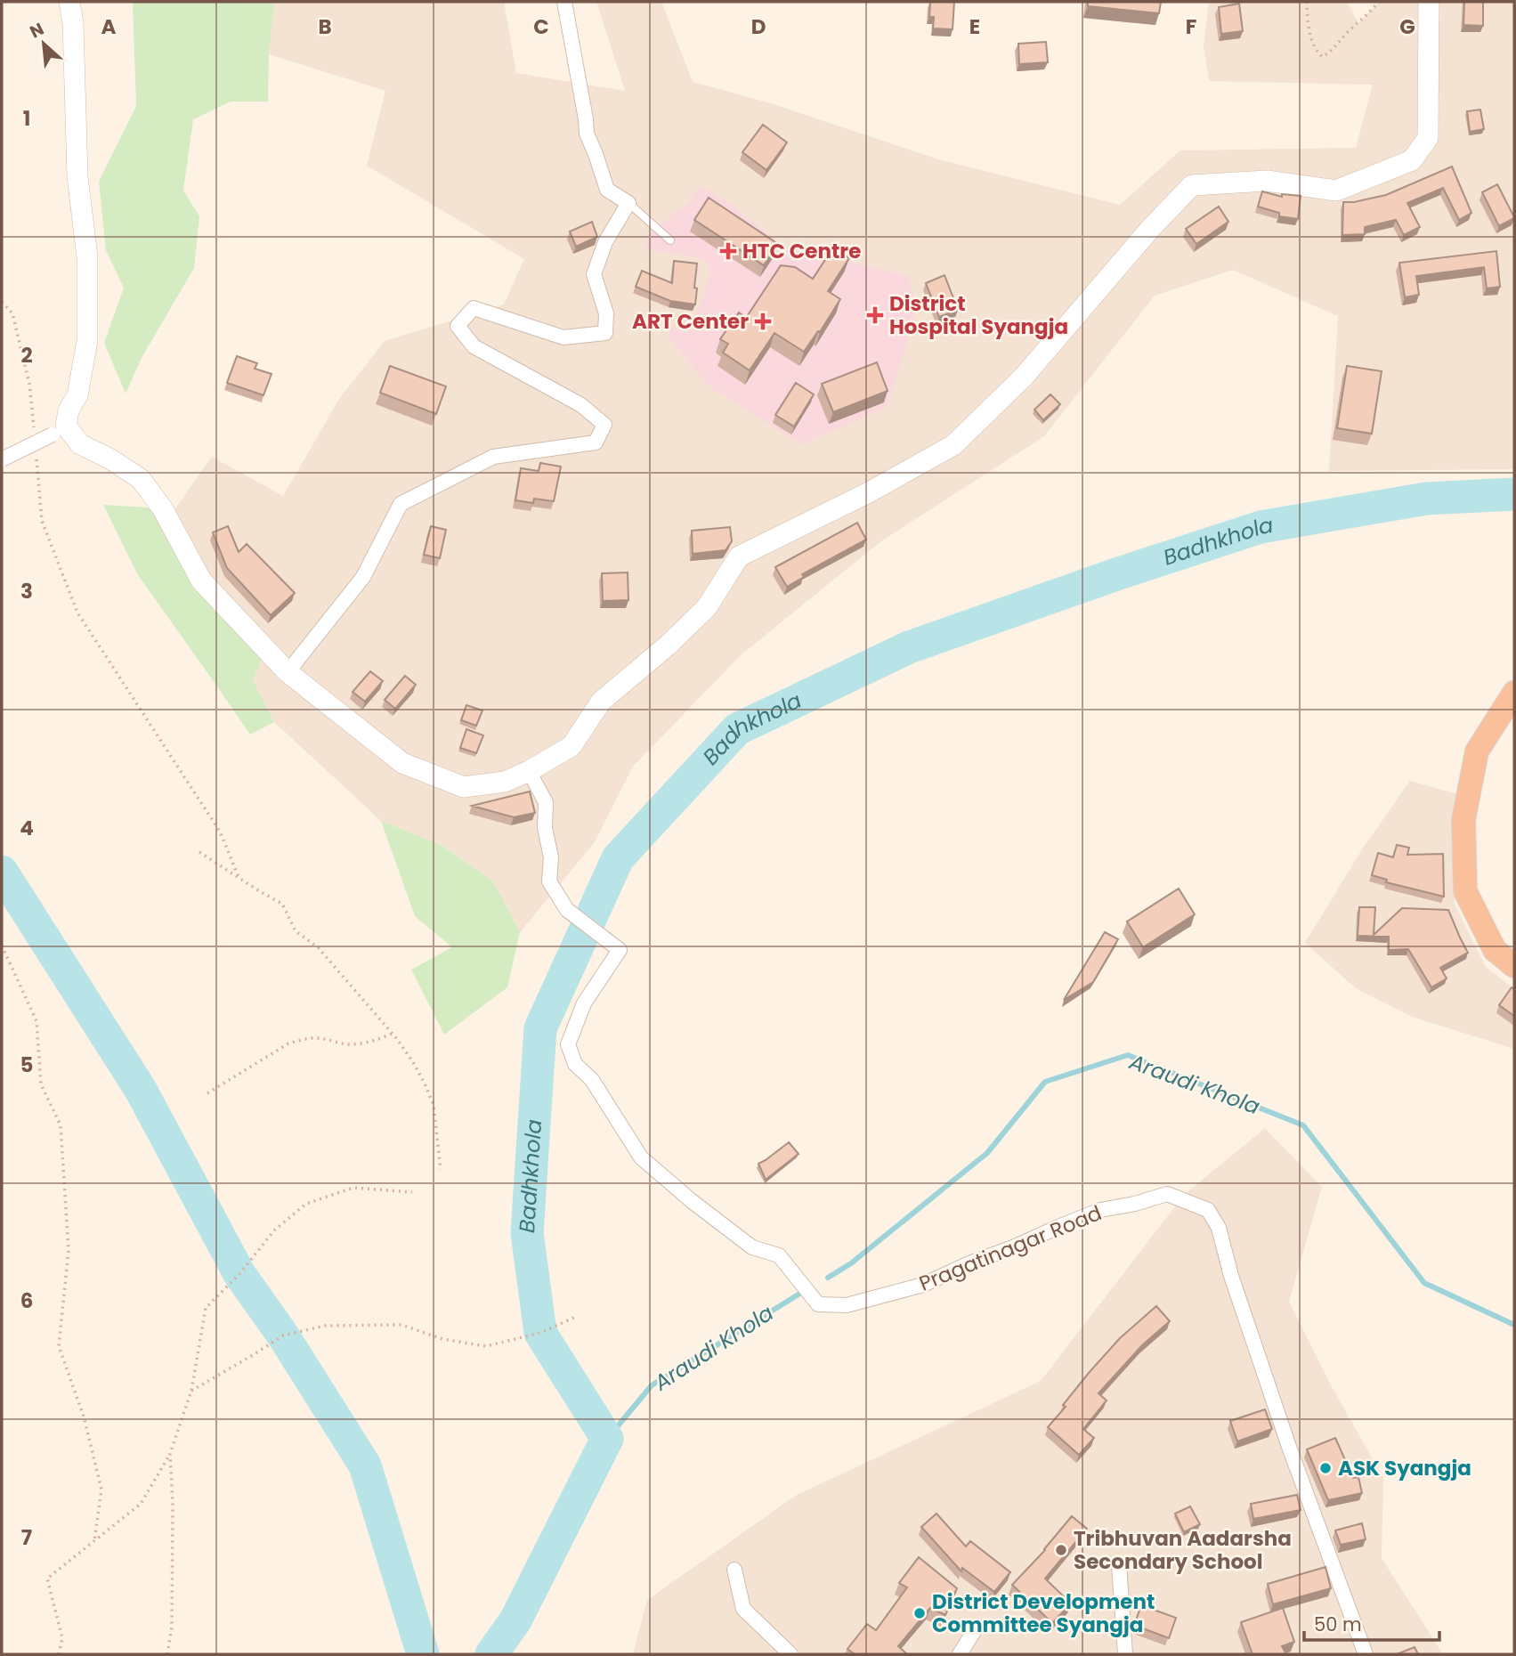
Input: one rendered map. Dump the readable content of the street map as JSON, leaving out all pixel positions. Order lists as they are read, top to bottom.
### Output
{
  "streets": {
    "street": ["Pragatinagar Road"]
  },
  "water": ["Badhkhola", "Araudi Khola"],
  "places": {
    "health": ["HTC Centre", "District Hospital Syangja", "ART Center"],
    "other": ["ASK Syangja", "Tribhuvan Aadarsha Secondary School", "District Development Committee Syangja"]
  },
  "scale_bar": "50 m",
  "north": "top left",
  "grid": {
    "columns": [
      "A",
      "B",
      "C",
      "D",
      "E",
      "F",
      "G"
    ],
    "rows": [
      "1",
      "2",
      "3",
      "4",
      "5",
      "6",
      "7"
    ]
  }
}
